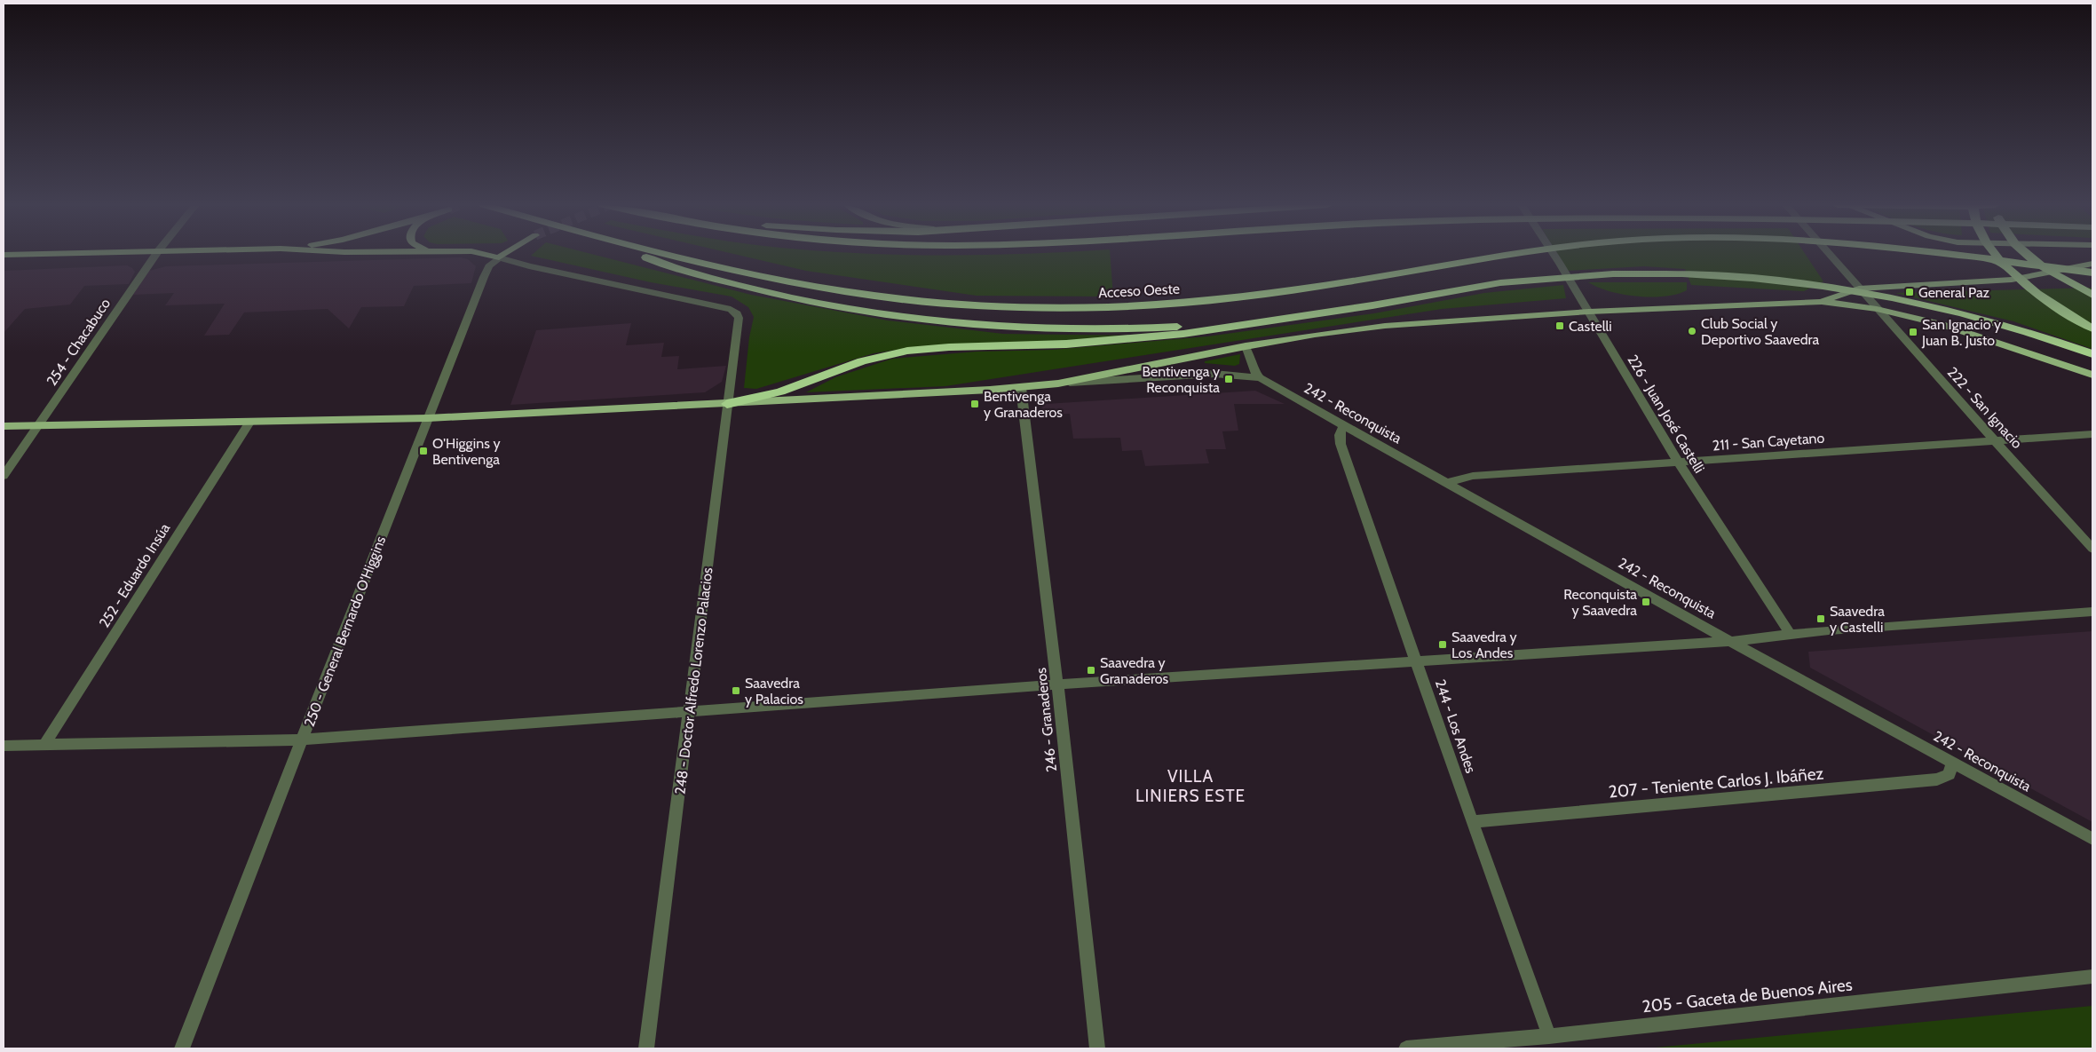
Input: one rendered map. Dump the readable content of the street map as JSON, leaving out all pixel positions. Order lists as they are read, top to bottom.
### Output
{
  "streets": {
    "highway": ["Acceso Oeste"],
    "main road": ["250 - General Bernardo O'Higgins"],
    "street": [
      "254 - Chacabuco",
      "222 - San Ignacio",
      "242 - Reconquista",
      "226 - Juan José Castelli",
      "211 - San Cayetano",
      "252 - Eduardo Insúa",
      "248 - Doctor Alfredo Lorenzo Palacios",
      "246 - Granaderos",
      "244 - Los Andes",
      "207 - Teniente Carlos J. Ibáñez",
      "205 - Gaceta de Buenos Aires"
    ]
  },
  "crossings": [
    ["222 - San Ignacio", "211 - San Cayetano"],
    ["242 - Reconquista", "211 - San Cayetano"],
    ["242 - Reconquista", "244 - Los Andes"],
    ["242 - Reconquista", "207 - Teniente Carlos J. Ibáñez"],
    ["226 - Juan José Castelli", "211 - San Cayetano"],
    ["250 - General Bernardo O'Higgins", "248 - Doctor Alfredo Lorenzo Palacios"],
    ["244 - Los Andes", "207 - Teniente Carlos J. Ibáñez"],
    ["244 - Los Andes", "205 - Gaceta de Buenos Aires"]
  ],
  "districts": ["VILLA LINIERS ESTE"],
  "places": {
    "transit": [
      "General Paz",
      "Castelli",
      "San Ignacio y Juan B. Justo",
      "Bentivenga y Reconquista",
      "Bentivenga y Granaderos",
      "O'Higgins y Bentivenga",
      "Reconquista y Saavedra",
      "Saavedra y Castelli",
      "Saavedra y Los Andes",
      "Saavedra y Granaderos",
      "Saavedra y Palacios"
    ],
    "other": ["Club Social y Deportivo Saavedra"]
  }
}
